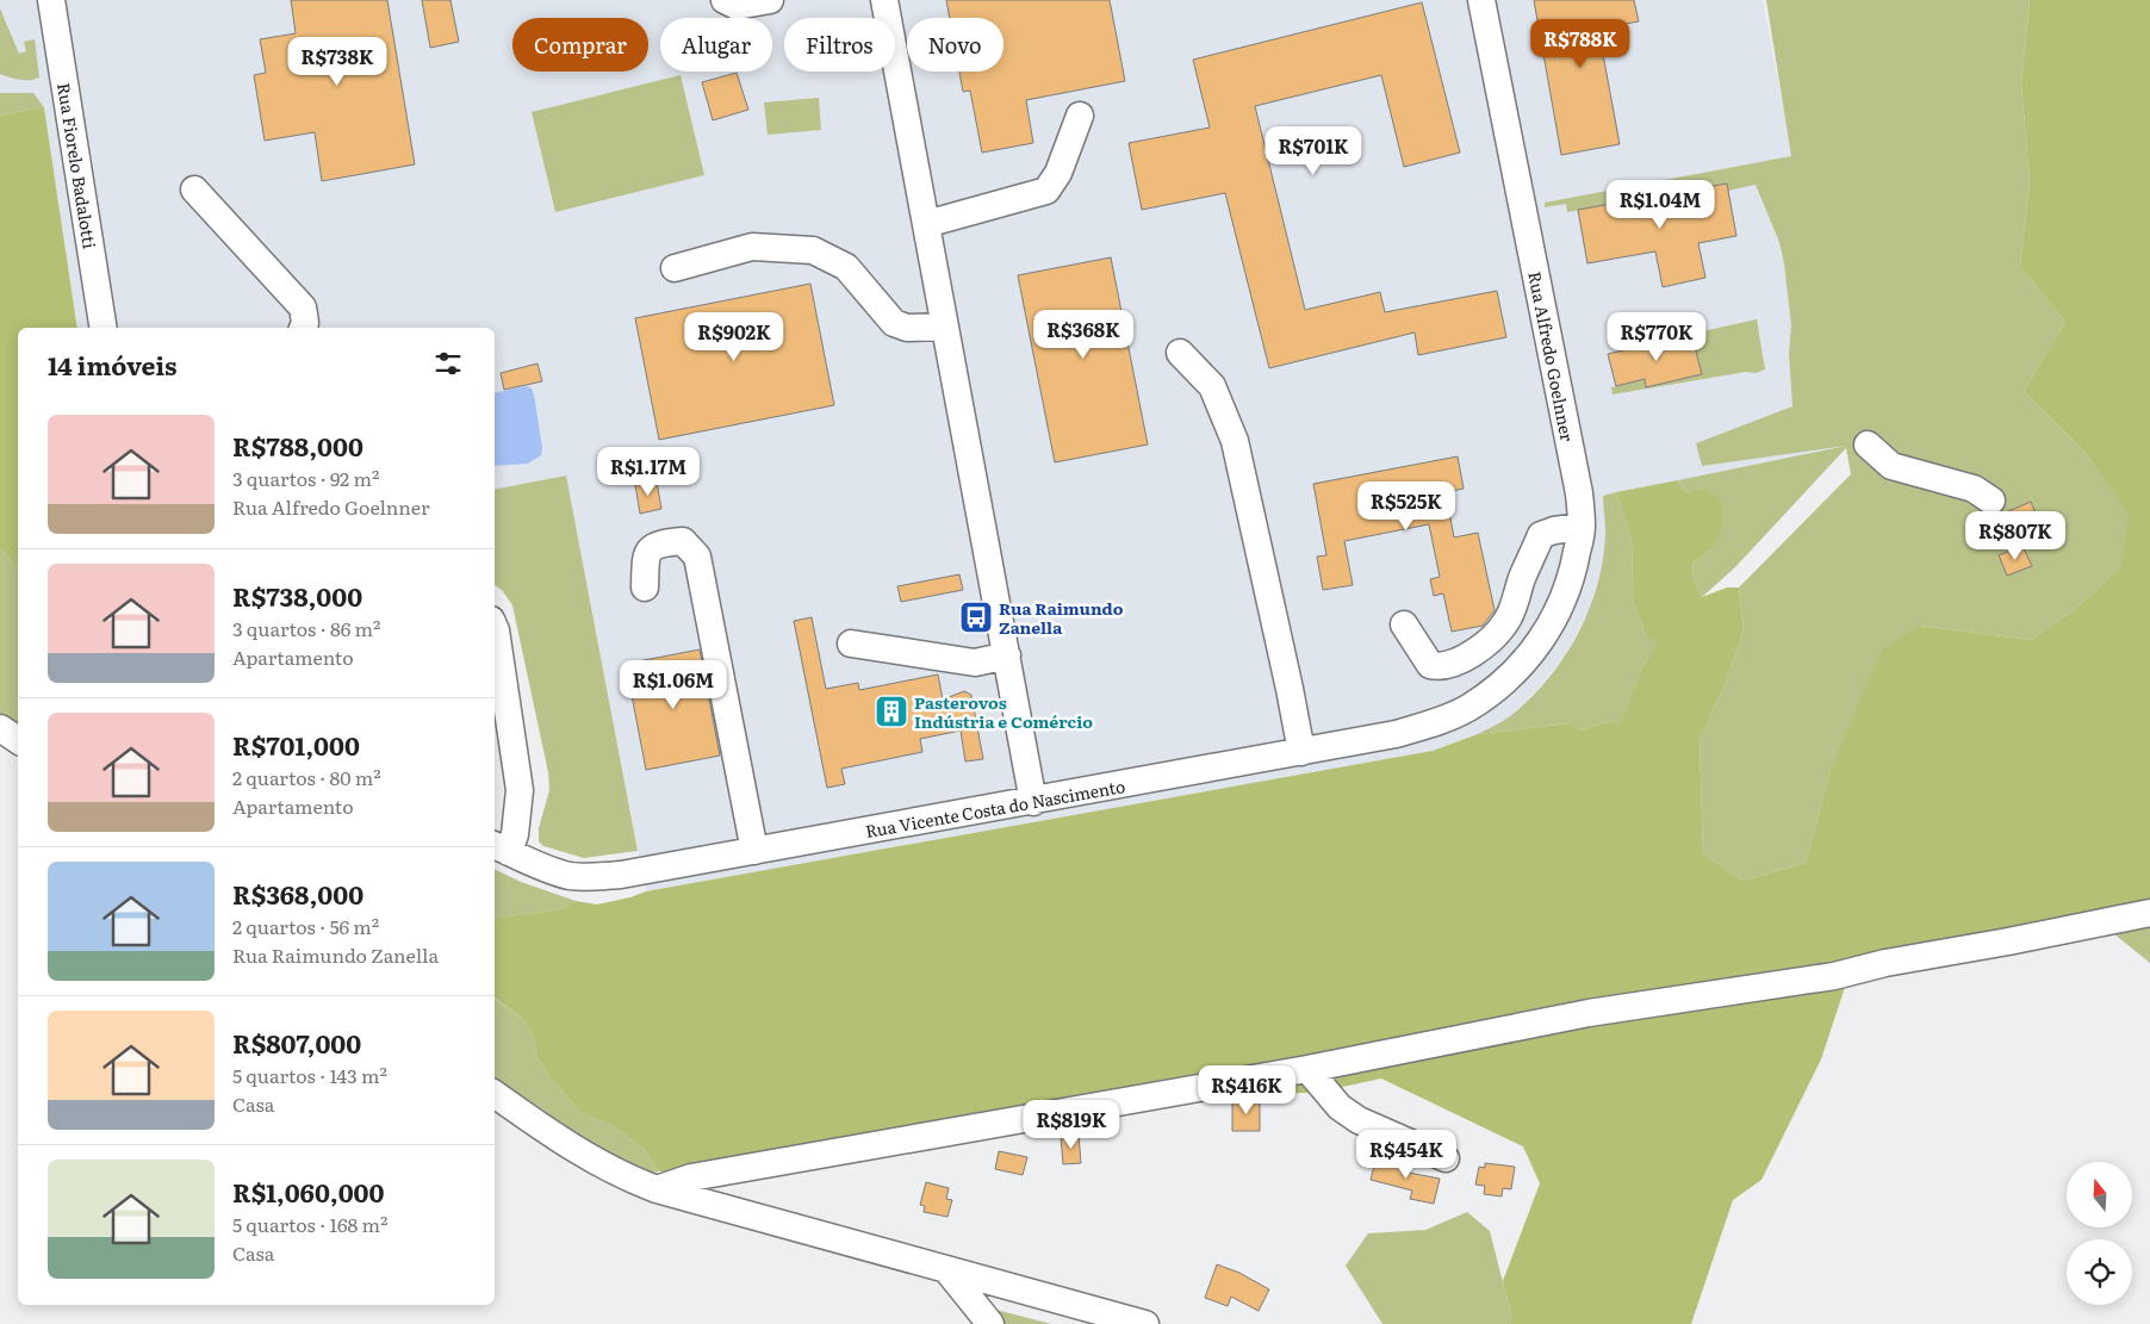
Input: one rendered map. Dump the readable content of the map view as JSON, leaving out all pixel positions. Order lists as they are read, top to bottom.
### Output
{
  "streets": {
    "street": ["Rua Fiorelo Badalotti", "Rua Alfredo Goelnner", "Rua Vicente Costa do Nascimento"]
  },
  "crossings": [
    ["Rua Alfredo Goelnner", "Rua Vicente Costa do Nascimento"]
  ],
  "places": {
    "bus stop": ["Rua Raimundo Zanella"],
    "building": ["Pasterovos Indústria e Comércio"]
  },
  "north": "top",
  "page": {
    "chip": [
      "Comprar",
      "Alugar",
      "Filtros",
      "Novo"
    ],
    "price": [
      "R$788K",
      "R$738K",
      "R$701K",
      "R$1.04M",
      "R$368K",
      "R$902K",
      "R$770K",
      "R$1.17M",
      "R$525K",
      "R$807K",
      "R$1.06M",
      "R$416K",
      "R$819K",
      "R$454K"
    ],
    "heading": "14 imóveis",
    "list": [
      {
        "name": "R$788,000",
        "note": "3 quartos · 92 m² · Rua Alfredo Goelnner"
      },
      {
        "name": "R$738,000",
        "note": "3 quartos · 86 m² · Apartamento"
      },
      {
        "name": "R$701,000",
        "note": "2 quartos · 80 m² · Apartamento"
      },
      {
        "name": "R$368,000",
        "note": "2 quartos · 56 m² · Rua Raimundo Zanella"
      },
      {
        "name": "R$807,000",
        "note": "5 quartos · 143 m² · Casa"
      },
      {
        "name": "R$1,060,000",
        "note": "5 quartos · 168 m² · Casa"
      }
    ]
  }
}
